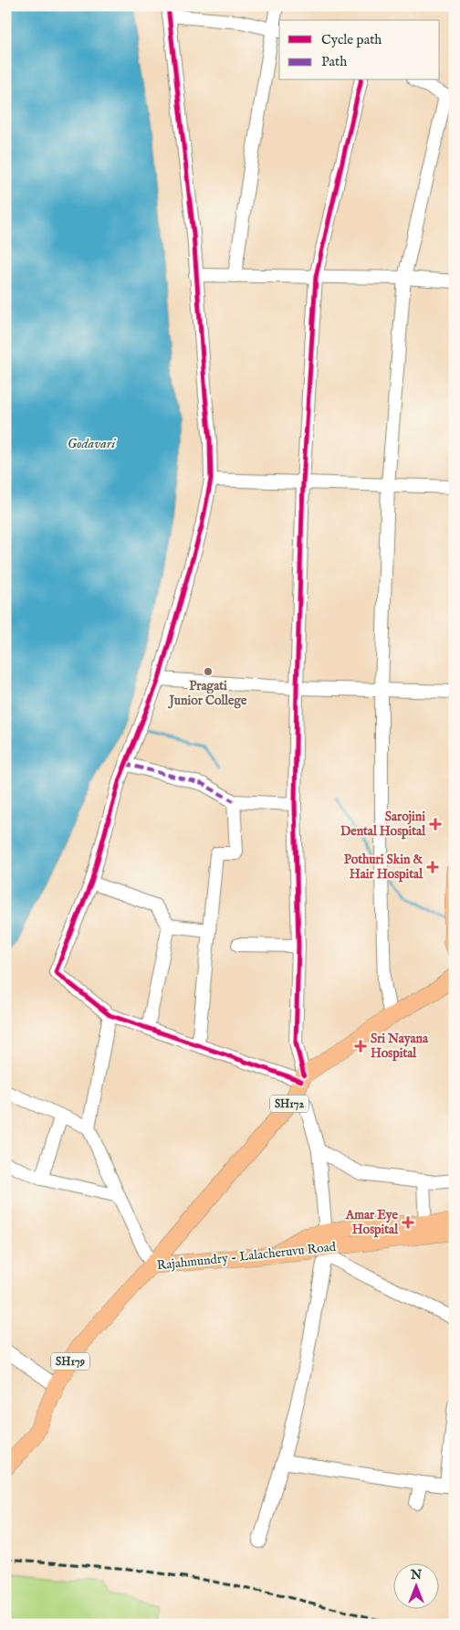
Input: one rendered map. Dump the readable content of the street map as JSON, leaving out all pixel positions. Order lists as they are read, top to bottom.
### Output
{
  "streets": {
    "main road": ["SH172", "Rajahmundry - Lalacheruvu Road", "SH179"]
  },
  "crossings": [
    ["SH172", "Rajahmundry - Lalacheruvu Road"]
  ],
  "water": ["Godavari"],
  "places": {
    "other": ["Pragati Junior College"],
    "health": [
      "Sarojini Dental Hospital",
      "Pothuri Skin & Hair Hospital",
      "Sri Nayana Hospital",
      "Amar Eye Hospital"
    ]
  },
  "legend": ["Cycle path", "Path"],
  "north": "top"
}
